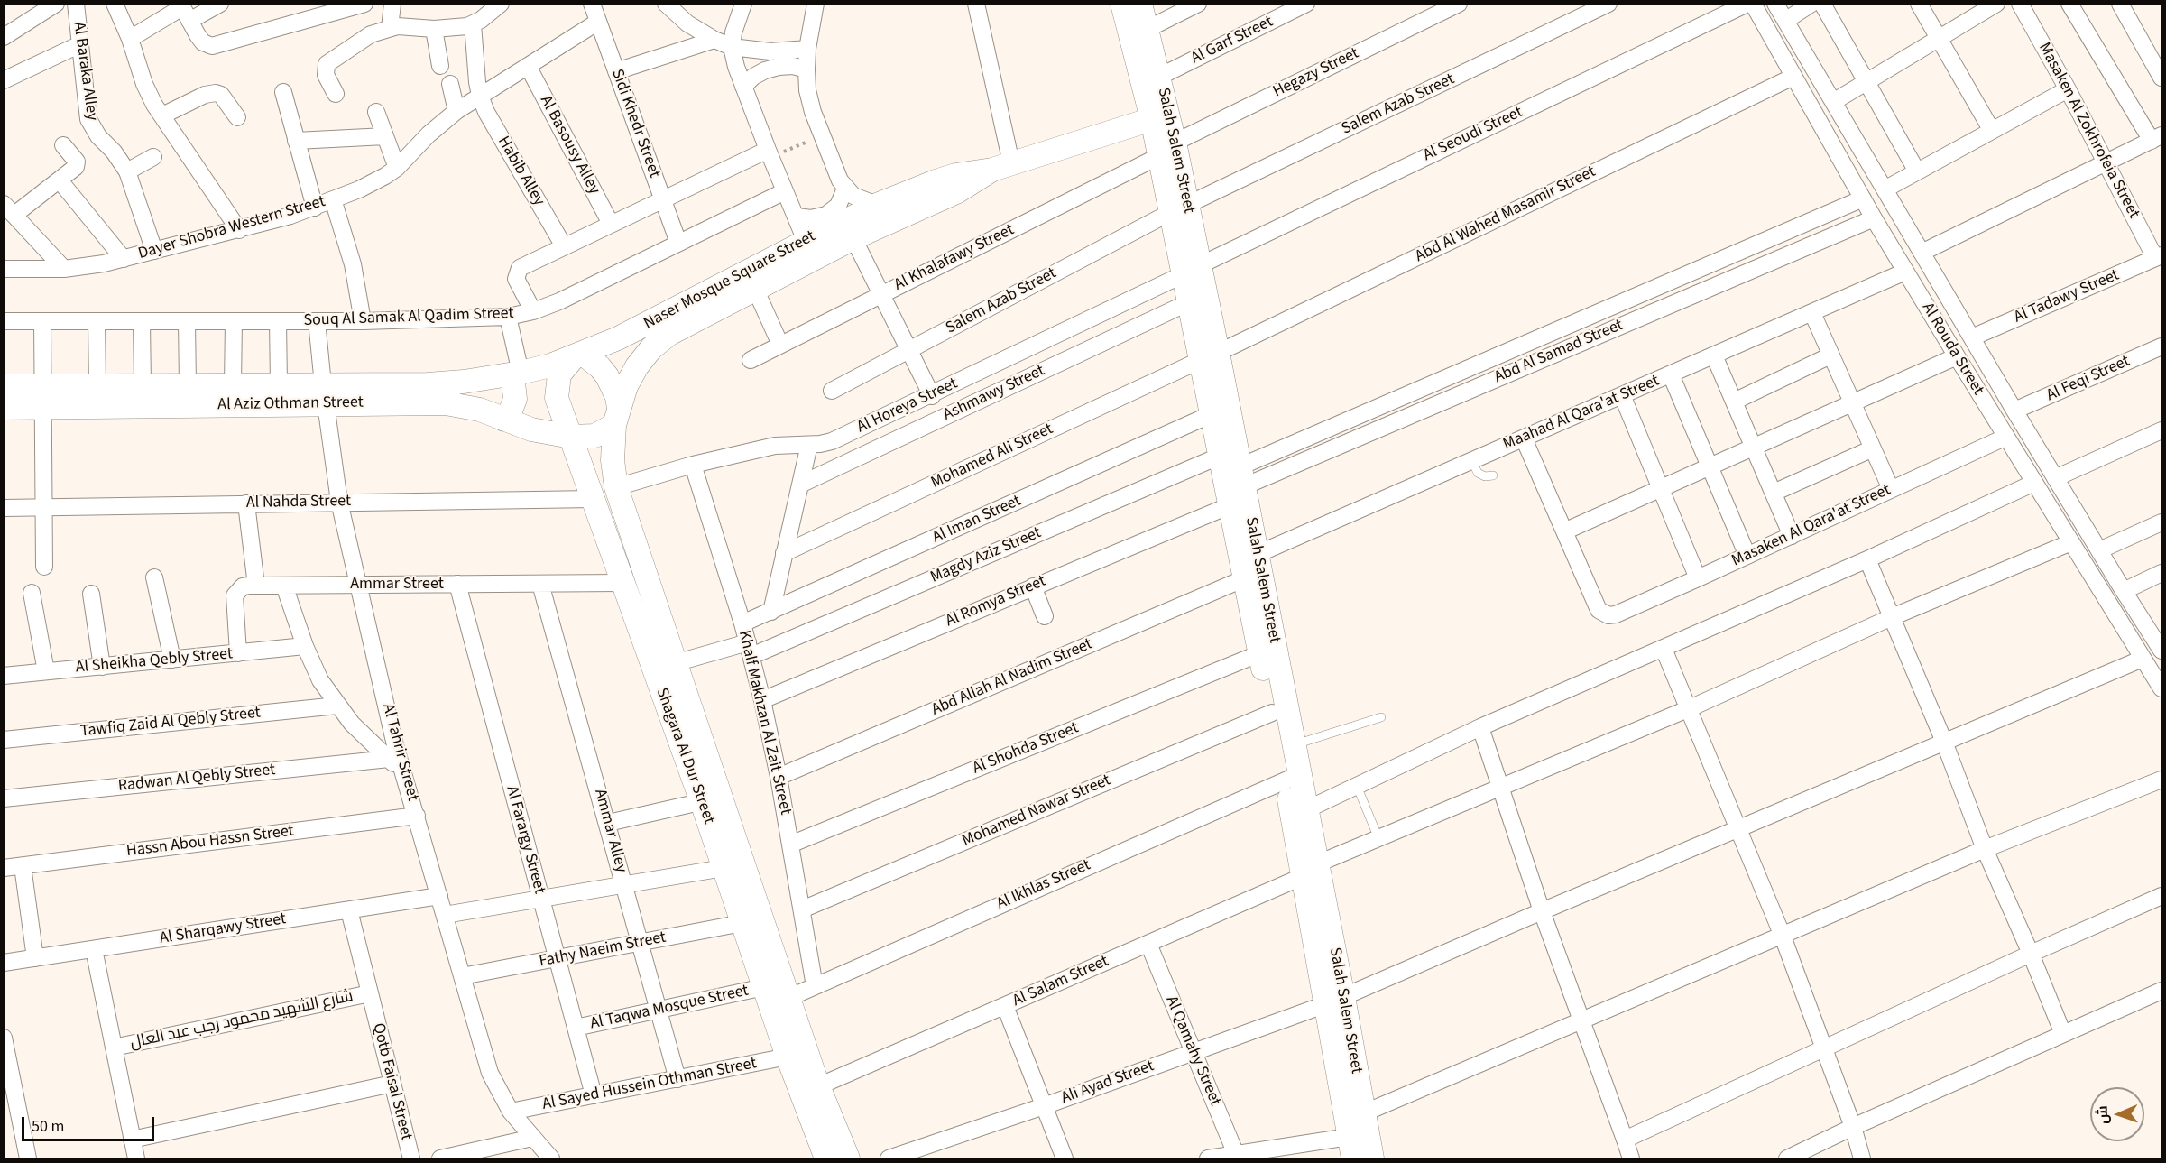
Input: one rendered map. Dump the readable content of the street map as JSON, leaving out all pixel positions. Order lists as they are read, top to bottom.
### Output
{
  "streets": {
    "street": [
      "Al Garf Street",
      "Al Baraka Alley",
      "Hegazy Street",
      "Salem Azab Street",
      "Sidi Khedr Street",
      "Masaken Al Zokhrofeia Street",
      "Al Seoudi Street",
      "Al Basousy Alley",
      "Salah Salem Street",
      "Habib Alley",
      "Abd Al Wahed Masamir Street",
      "Dayer Shobra Western Street",
      "Al Khalafawy Street",
      "Naser Mosque Square Street",
      "Al Tadawy Street",
      "Souq Al Samak Al Qadim Street",
      "Al Rouda Street",
      "Abd Al Samad Street",
      "Al Feqi Street",
      "Ashmawy Street",
      "Al Aziz Othman Street",
      "Al Horeya Street",
      "Maahad Al Qara'at Street",
      "Mohamed Ali Street",
      "Al Nahda Street",
      "Al Iman Street",
      "Masaken Al Qara'at Street",
      "Magdy Aziz Street",
      "Ammar Street",
      "Al Romya Street",
      "Al Sheikha Qebly Street",
      "Abd Allah Al Nadim Street",
      "Tawfiq Zaid Al Qebly Street",
      "Khalf Makhzan Al Zait Street",
      "Al Shohda Street",
      "Al Tahrir Street",
      "Shagara Al Dur Street",
      "Radwan Al Qebly Street",
      "Mohamed Nawar Street",
      "Ammar Alley",
      "Al Farargy Street",
      "Hassn Abou Hassn Street",
      "Al Ikhlas Street",
      "Al Sharqawy Street",
      "Fathy Naeim Street",
      "Al Salam Street",
      "Al Taqwa Mosque Street",
      "شارع الشهيد محمود رجب عبد العال",
      "Al Qamahy Street",
      "Qotb Faisal Street",
      "Ali Ayad Street",
      "Al Sayed Hussein Othman Street"
    ]
  },
  "crossings": [
    ["Al Garf Street", "Salah Salem Street"],
    ["Al Baraka Alley", "Dayer Shobra Western Street"],
    ["Hegazy Street", "Salah Salem Street"],
    ["Hegazy Street", "Al Khalafawy Street"],
    ["Salem Azab Street", "Salah Salem Street"],
    ["Sidi Khedr Street", "Dayer Shobra Western Street"],
    ["Sidi Khedr Street", "Souq Al Samak Al Qadim Street"],
    ["Masaken Al Zokhrofeia Street", "Al Tadawy Street"],
    ["Al Seoudi Street", "Salah Salem Street"],
    ["Al Seoudi Street", "Al Horeya Street"],
    ["Al Basousy Alley", "Dayer Shobra Western Street"],
    ["Salah Salem Street", "Abd Al Wahed Masamir Street"],
    ["Salah Salem Street", "Al Khalafawy Street"],
    ["Salah Salem Street", "Naser Mosque Square Street"],
    ["Salah Salem Street", "Abd Al Samad Street"],
    ["Salah Salem Street", "Ashmawy Street"],
    ["Salah Salem Street", "Al Horeya Street"],
    ["Salah Salem Street", "Maahad Al Qara'at Street"],
    ["Salah Salem Street", "Mohamed Ali Street"],
    ["Salah Salem Street", "Al Iman Street"],
    ["Salah Salem Street", "Magdy Aziz Street"],
    ["Salah Salem Street", "Al Romya Street"],
    ["Salah Salem Street", "Abd Allah Al Nadim Street"],
    ["Salah Salem Street", "Al Shohda Street"],
    ["Salah Salem Street", "Mohamed Nawar Street"],
    ["Salah Salem Street", "Al Ikhlas Street"],
    ["Salah Salem Street", "Al Salam Street"],
    ["Salah Salem Street", "Ali Ayad Street"],
    ["Habib Alley", "Dayer Shobra Western Street"],
    ["Abd Al Wahed Masamir Street", "Al Rouda Street"],
    ["Abd Al Wahed Masamir Street", "Mohamed Ali Street"],
    ["Naser Mosque Square Street", "Al Aziz Othman Street"],
    ["Naser Mosque Square Street", "Shagara Al Dur Street"],
    ["Al Tadawy Street", "Al Rouda Street"],
    ["Souq Al Samak Al Qadim Street", "Al Tahrir Street"],
    ["Al Rouda Street", "Abd Al Samad Street"],
    ["Al Rouda Street", "Al Feqi Street"],
    ["Al Rouda Street", "Maahad Al Qara'at Street"],
    ["Al Rouda Street", "Masaken Al Qara'at Street"],
    ["Al Rouda Street", "Al Salam Street"],
    ["Al Rouda Street", "Ali Ayad Street"],
    ["Abd Al Samad Street", "Magdy Aziz Street"],
    ["Al Aziz Othman Street", "Al Tahrir Street"],
    ["Al Aziz Othman Street", "Shagara Al Dur Street"],
    ["Al Horeya Street", "Khalf Makhzan Al Zait Street"],
    ["Al Horeya Street", "Shagara Al Dur Street"],
    ["Al Nahda Street", "Al Tahrir Street"],
    ["Al Nahda Street", "Shagara Al Dur Street"],
    ["Al Iman Street", "Khalf Makhzan Al Zait Street"],
    ["Magdy Aziz Street", "Khalf Makhzan Al Zait Street"],
    ["Magdy Aziz Street", "Shagara Al Dur Street"],
    ["Ammar Street", "Al Sheikha Qebly Street"],
    ["Ammar Street", "Al Tahrir Street"],
    ["Ammar Street", "Shagara Al Dur Street"],
    ["Ammar Street", "Ammar Alley"],
    ["Ammar Street", "Al Farargy Street"],
    ["Al Romya Street", "Khalf Makhzan Al Zait Street"],
    ["Abd Allah Al Nadim Street", "Khalf Makhzan Al Zait Street"],
    ["Khalf Makhzan Al Zait Street", "Al Shohda Street"],
    ["Khalf Makhzan Al Zait Street", "Mohamed Nawar Street"],
    ["Khalf Makhzan Al Zait Street", "Al Ikhlas Street"],
    ["Al Tahrir Street", "Hassn Abou Hassn Street"],
    ["Al Tahrir Street", "Al Sharqawy Street"],
    ["Al Tahrir Street", "Fathy Naeim Street"],
    ["Al Tahrir Street", "Al Sayed Hussein Othman Street"],
    ["Shagara Al Dur Street", "Al Ikhlas Street"],
    ["Shagara Al Dur Street", "Fathy Naeim Street"],
    ["Shagara Al Dur Street", "Al Salam Street"],
    ["Shagara Al Dur Street", "Al Taqwa Mosque Street"],
    ["Shagara Al Dur Street", "Al Sayed Hussein Othman Street"],
    ["Ammar Alley", "Fathy Naeim Street"],
    ["Ammar Alley", "Al Taqwa Mosque Street"],
    ["Ammar Alley", "Al Sayed Hussein Othman Street"],
    ["Al Farargy Street", "Fathy Naeim Street"],
    ["Al Farargy Street", "Al Taqwa Mosque Street"],
    ["Al Farargy Street", "Al Sayed Hussein Othman Street"],
    ["Al Sharqawy Street", "Qotb Faisal Street"],
    ["Al Salam Street", "Al Qamahy Street"],
    ["شارع الشهيد محمود رجب عبد العال", "Qotb Faisal Street"],
    ["Al Qamahy Street", "Ali Ayad Street"]
  ],
  "scale_bar": "50 m",
  "north": "left"
}
